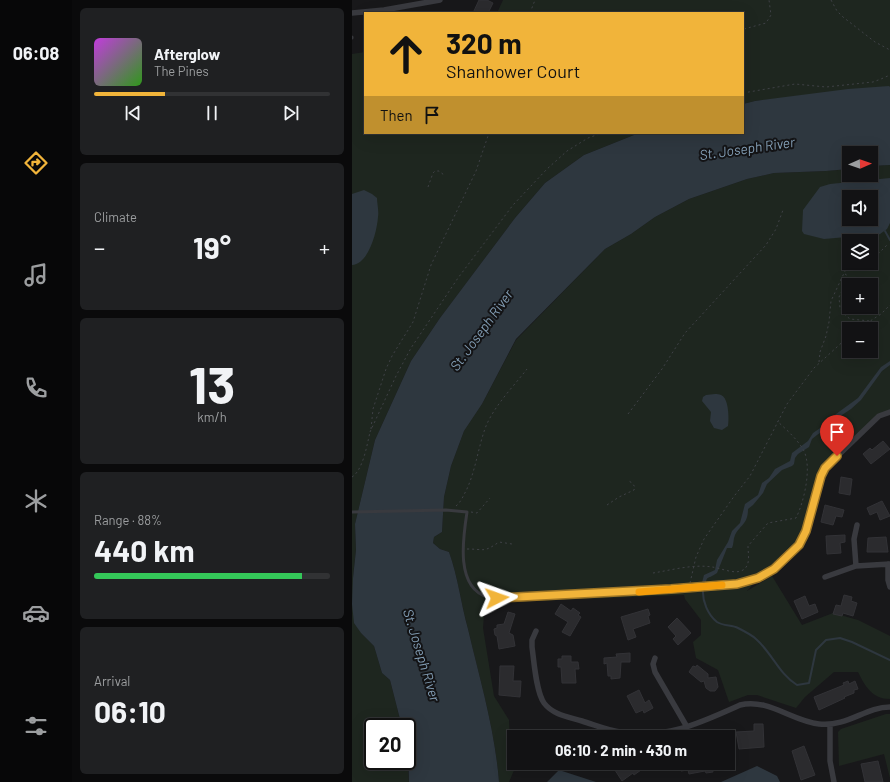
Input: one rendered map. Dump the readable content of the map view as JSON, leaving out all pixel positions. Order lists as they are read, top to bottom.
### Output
{
  "water": ["St. Joseph River"],
  "north": "right",
  "page": {
    "tabs": "06:08",
    "turn": ["320 m", "Shanhower Court"],
    "song": ["Afterglow", "The Pines"],
    "then": "Then",
    "map_buttons": ["+", "−"],
    "tile": [
      "Climate",
      ["13", "km/h"],
      ["Range · 88%", "440 km"],
      ["Arrival", "06:10"]
    ],
    "heat": ["−", "19°", "+"],
    "limit": "20",
    "trip": "06:10 · 2 min · 430 m"
  }
}
